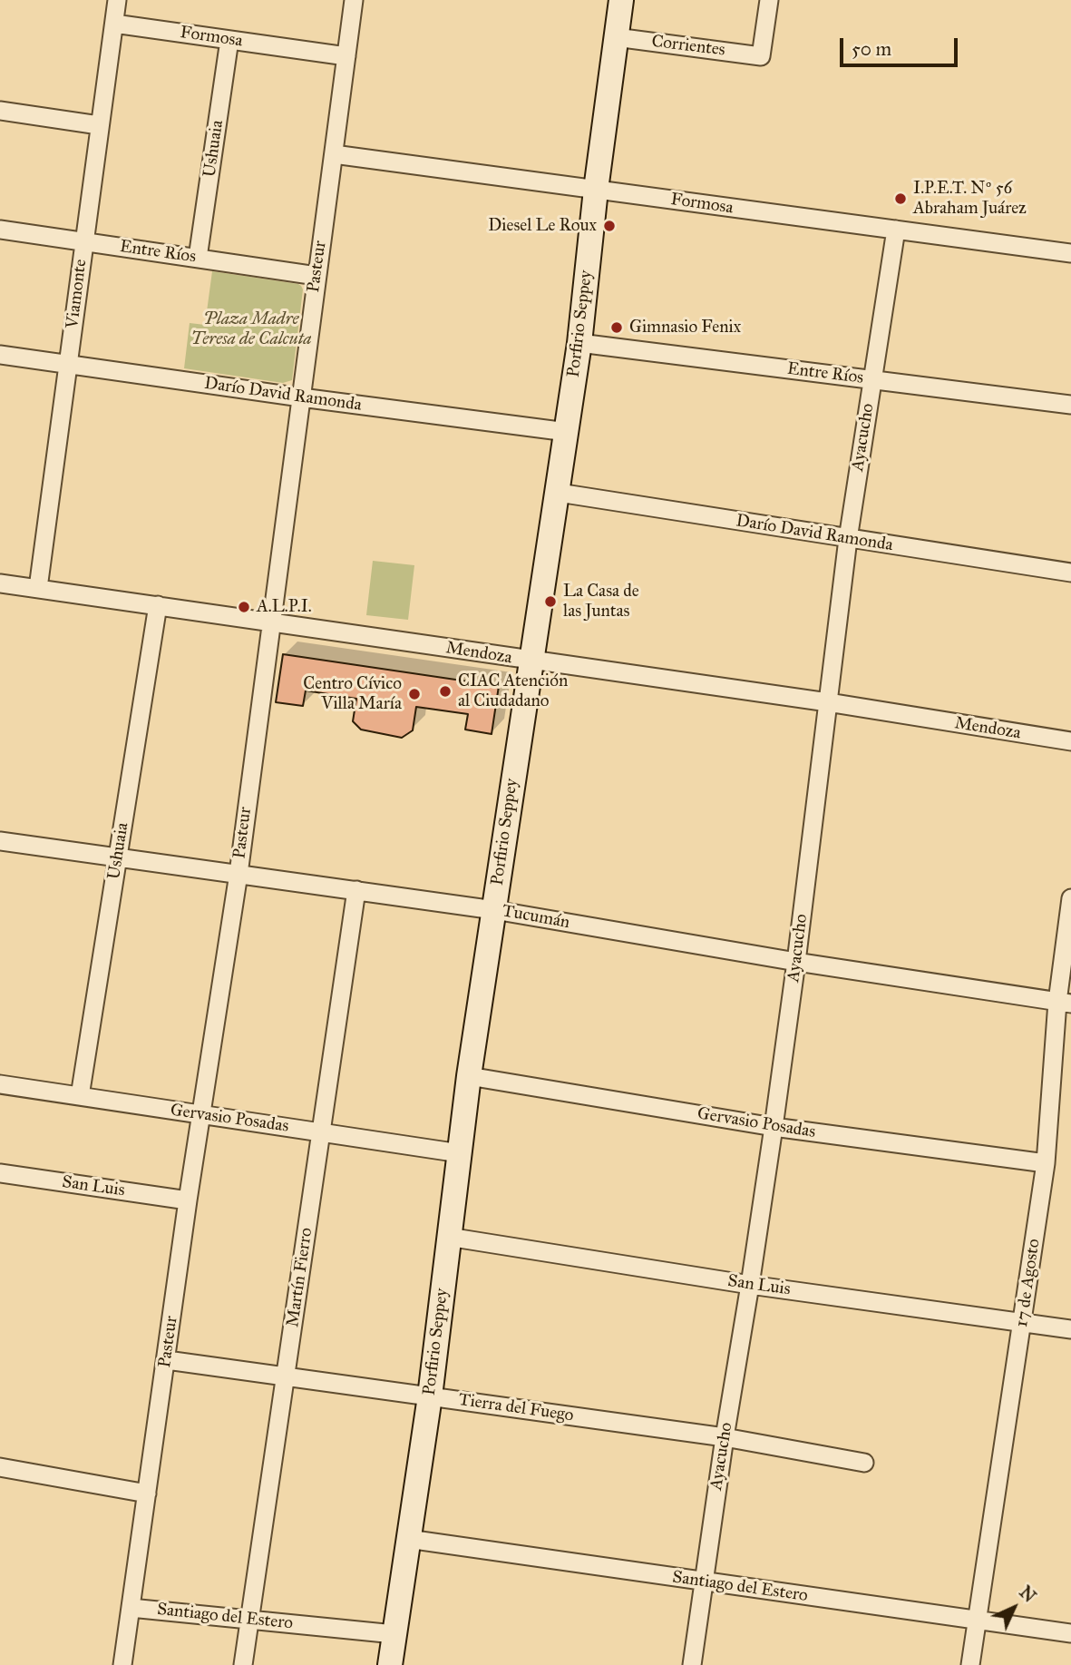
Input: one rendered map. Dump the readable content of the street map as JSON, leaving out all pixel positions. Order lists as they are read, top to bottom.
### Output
{
  "streets": {
    "main road": ["Porfirio Seppey"],
    "street": [
      "Formosa",
      "Corrientes",
      "Ushuaia",
      "Entre Ríos",
      "Pasteur",
      "Viamonte",
      "Darío David Ramonda",
      "Ayacucho",
      "Mendoza",
      "Tucumán",
      "Gervasio Posadas",
      "San Luis",
      "Martín Fierro",
      "17 de Agosto",
      "Tierra del Fuego",
      "Santiago del Estero"
    ]
  },
  "crossings": [
    ["Formosa", "Ushuaia"],
    ["Formosa", "Pasteur"],
    ["Formosa", "Viamonte"],
    ["Formosa", "Porfirio Seppey"],
    ["Formosa", "Ayacucho"],
    ["Corrientes", "Porfirio Seppey"],
    ["Ushuaia", "Entre Ríos"],
    ["Ushuaia", "Mendoza"],
    ["Ushuaia", "Tucumán"],
    ["Ushuaia", "Gervasio Posadas"],
    ["Entre Ríos", "Pasteur"],
    ["Entre Ríos", "Viamonte"],
    ["Entre Ríos", "Porfirio Seppey"],
    ["Entre Ríos", "Ayacucho"],
    ["Pasteur", "Darío David Ramonda"],
    ["Pasteur", "Mendoza"],
    ["Pasteur", "Tucumán"],
    ["Pasteur", "Gervasio Posadas"],
    ["Pasteur", "San Luis"],
    ["Pasteur", "Tierra del Fuego"],
    ["Pasteur", "Santiago del Estero"],
    ["Viamonte", "Darío David Ramonda"],
    ["Viamonte", "Mendoza"],
    ["Porfirio Seppey", "Darío David Ramonda"],
    ["Porfirio Seppey", "Mendoza"],
    ["Porfirio Seppey", "Tucumán"],
    ["Porfirio Seppey", "Gervasio Posadas"],
    ["Porfirio Seppey", "San Luis"],
    ["Porfirio Seppey", "Tierra del Fuego"],
    ["Porfirio Seppey", "Santiago del Estero"],
    ["Darío David Ramonda", "Ayacucho"],
    ["Ayacucho", "Mendoza"],
    ["Ayacucho", "Tucumán"],
    ["Ayacucho", "Gervasio Posadas"],
    ["Ayacucho", "San Luis"],
    ["Ayacucho", "Tierra del Fuego"],
    ["Ayacucho", "Santiago del Estero"],
    ["Tucumán", "Martín Fierro"],
    ["Tucumán", "17 de Agosto"],
    ["Gervasio Posadas", "Martín Fierro"],
    ["Gervasio Posadas", "17 de Agosto"],
    ["San Luis", "17 de Agosto"],
    ["Martín Fierro", "Tierra del Fuego"],
    ["Martín Fierro", "Santiago del Estero"],
    ["17 de Agosto", "Santiago del Estero"]
  ],
  "parks": ["Plaza Madre Teresa de Calcuta"],
  "places": [
    "I.P.E.T. Nº 56 Abraham Juárez",
    "Diesel Le Roux",
    "Gimnasio Fenix",
    "La Casa de las Juntas",
    "A.L.P.I.",
    "CIAC Atención al Ciudadano",
    "Centro Cívico Villa María"
  ],
  "scale_bar": "50 m",
  "north": "top right"
}
